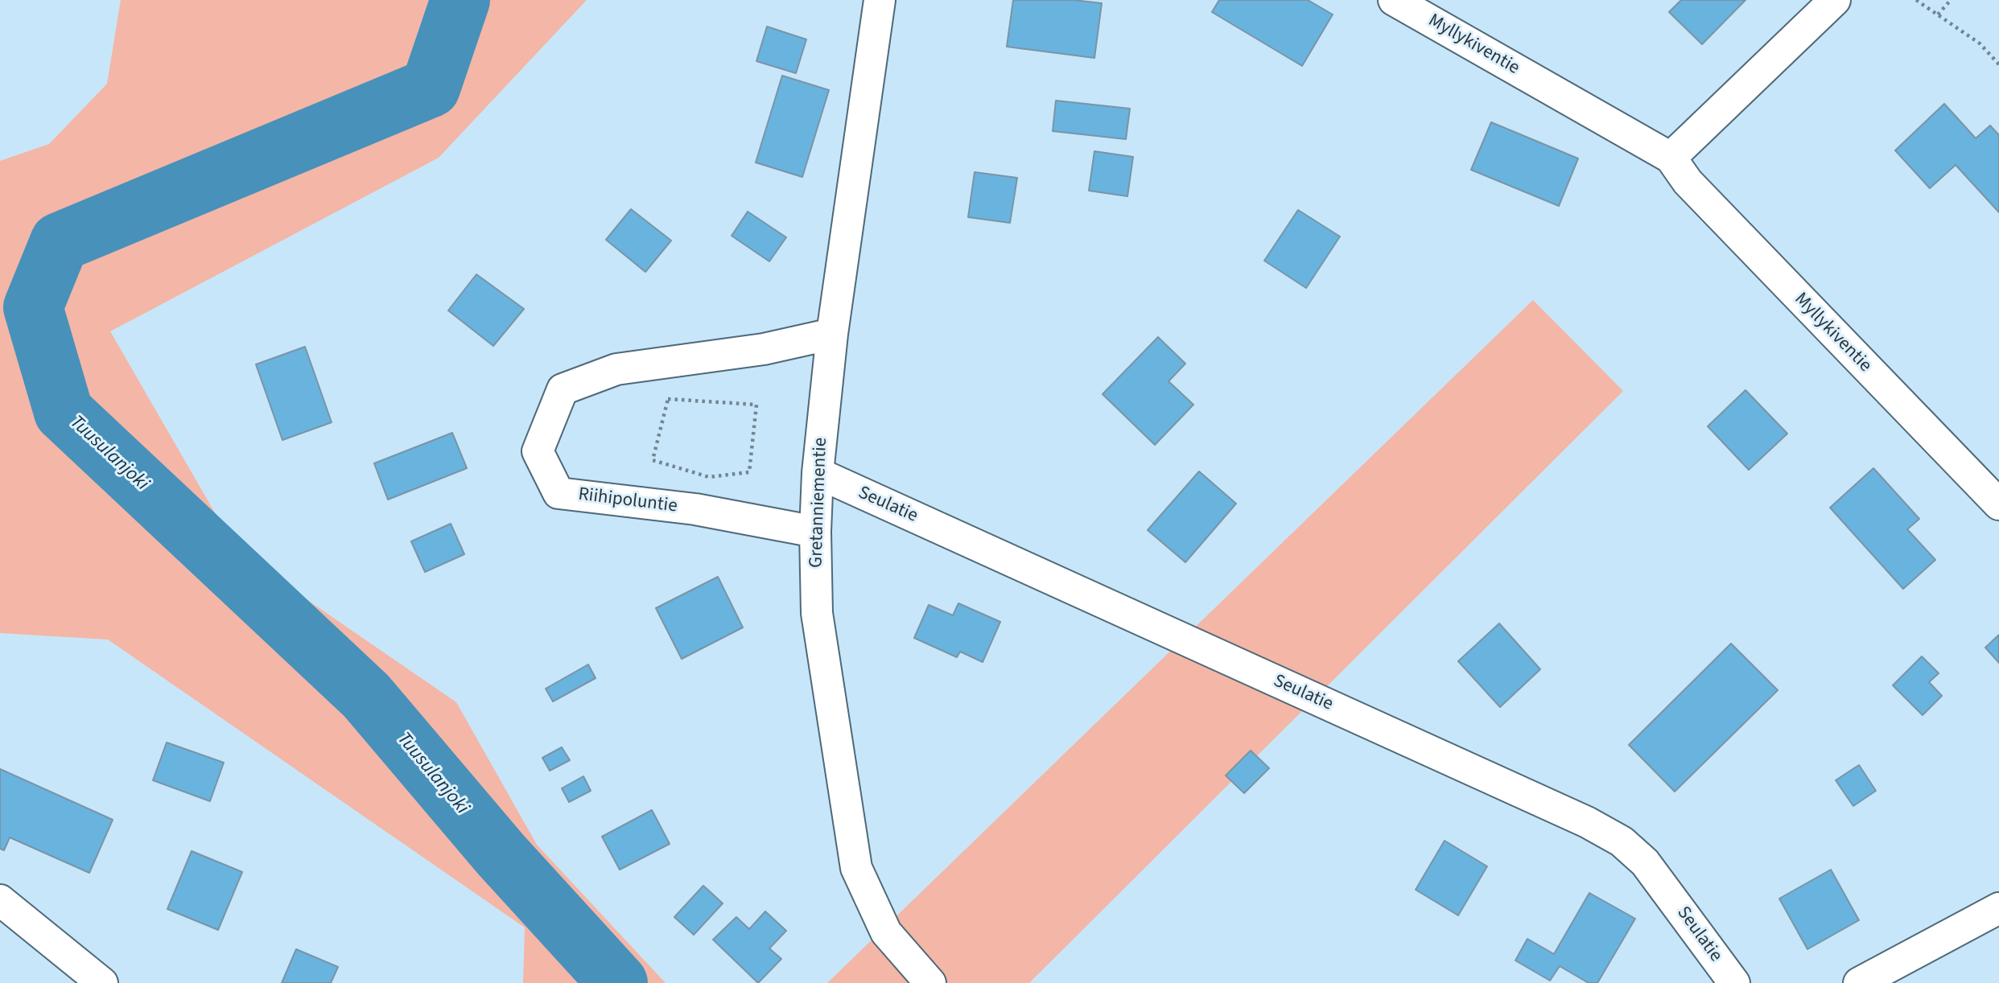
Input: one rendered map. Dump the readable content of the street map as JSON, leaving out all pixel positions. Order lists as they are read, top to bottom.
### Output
{
  "streets": {
    "street": [
      "Myllykiventie",
      "Riihipoluntie",
      "Gretanniementie",
      "Seulatie"
    ]
  },
  "crossings": [
    ["Riihipoluntie", "Gretanniementie"],
    ["Gretanniementie", "Seulatie"]
  ],
  "water": ["Tuusulanjoki"]
}
